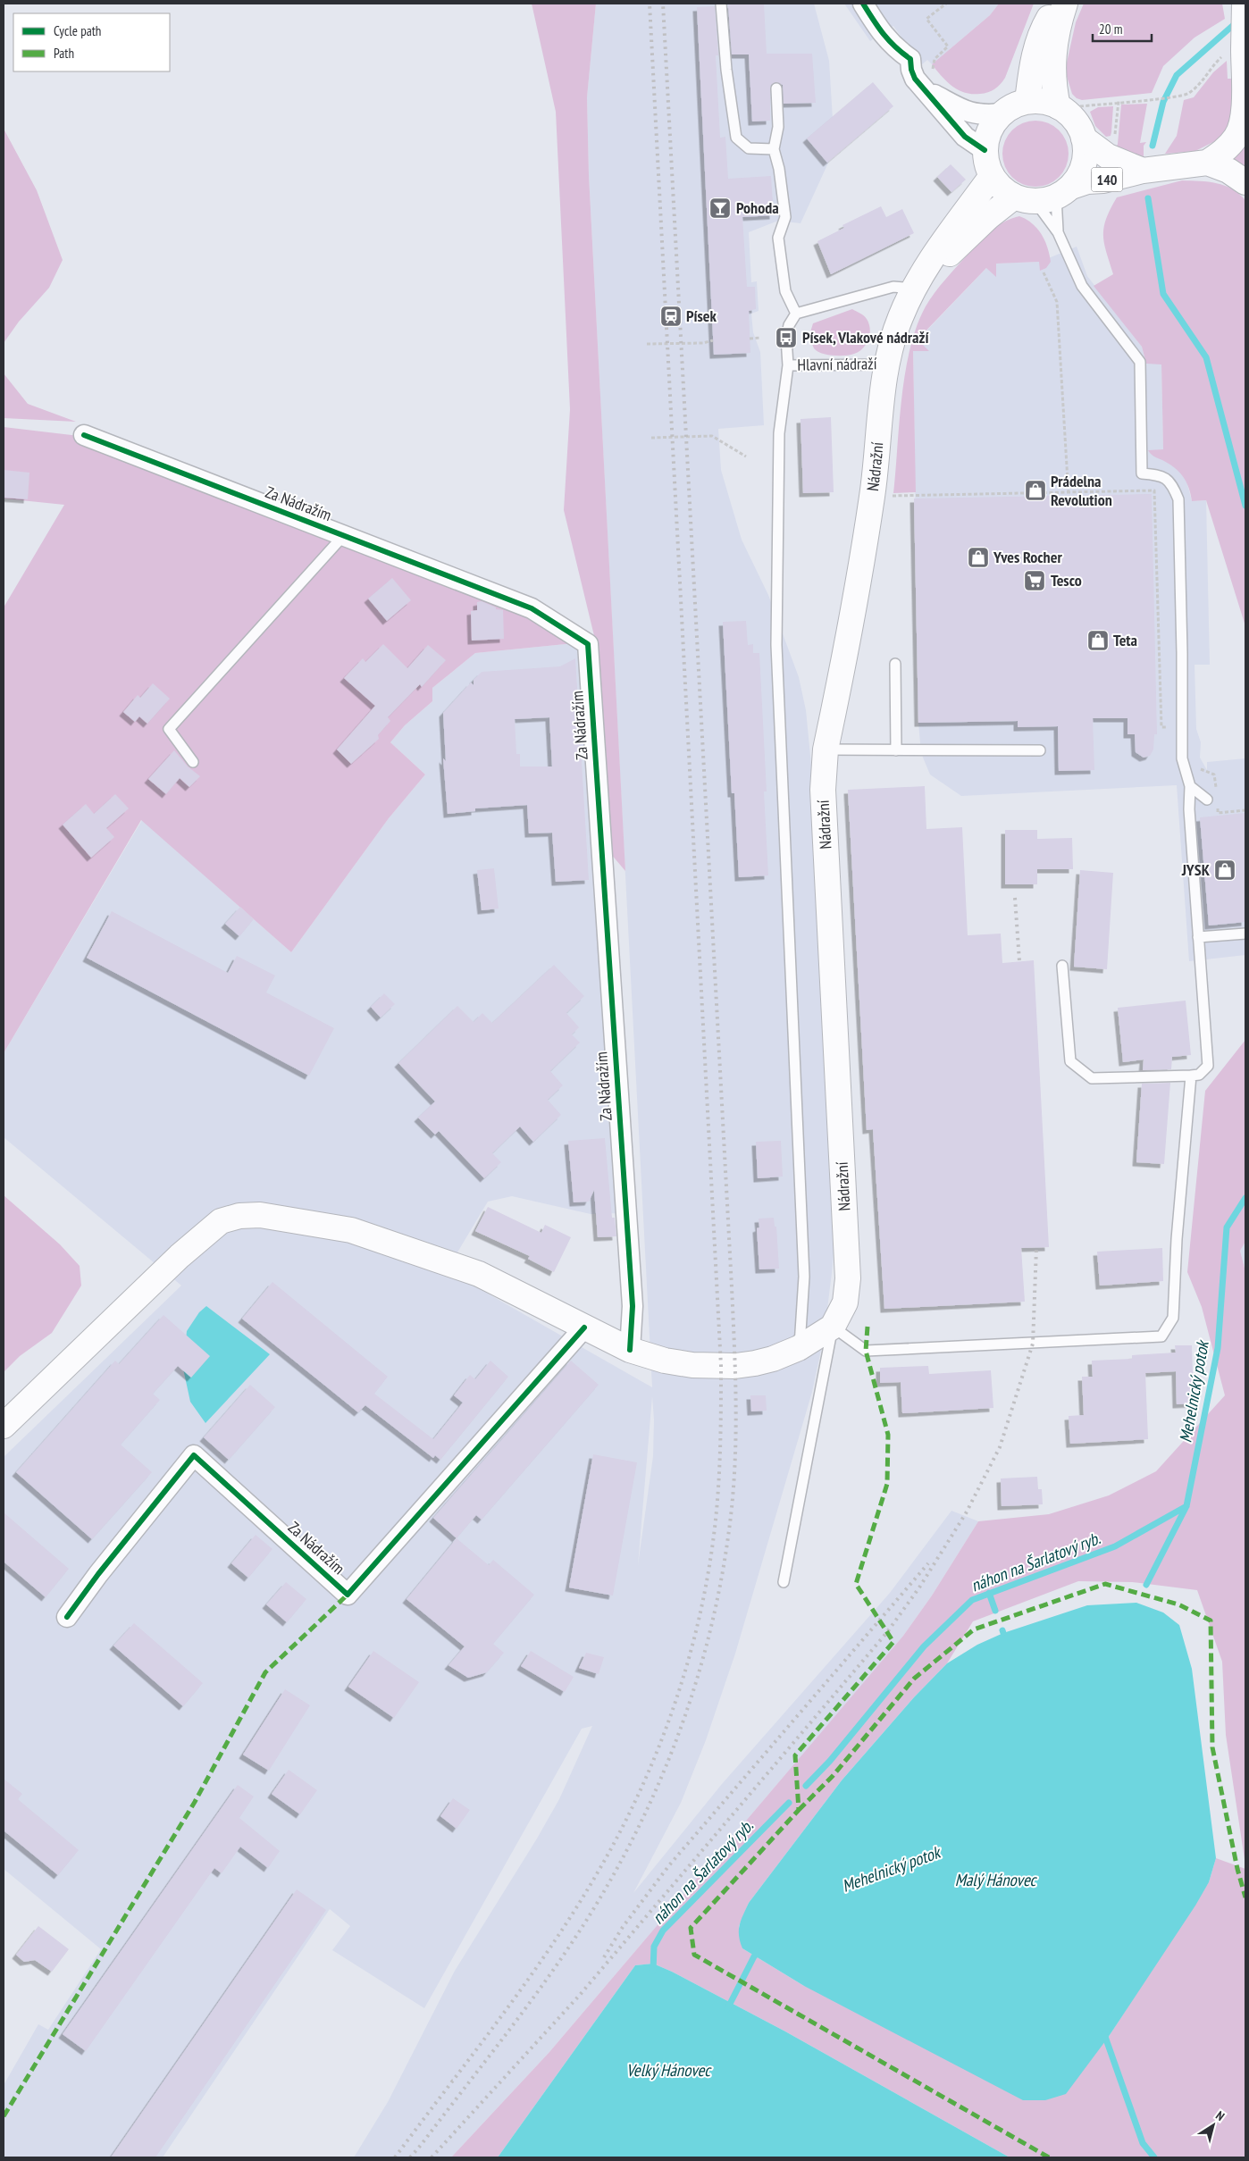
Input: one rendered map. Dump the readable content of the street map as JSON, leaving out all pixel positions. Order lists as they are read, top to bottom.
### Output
{
  "streets": {
    "main road": ["140", "Nádražní"],
    "street": ["Za Nádražím"],
    "lane": ["Hlavní nádraží"]
  },
  "crossings": [
    ["140", "Nádražní"],
    ["Hlavní nádraží", "Nádražní"]
  ],
  "water": [
    "Mehelnický potok",
    "náhon na Šarlatový ryb.",
    "Malý Hánovec",
    "Velký Hánovec"
  ],
  "places": {
    "bar": ["Pohoda"],
    "station": ["Písek"],
    "bus stop": ["Písek, Vlakové nádraží"],
    "shop": [
      "Prádelna Revolution",
      "Yves Rocher",
      "Teta",
      "JYSK"
    ],
    "supermarket": ["Tesco"]
  },
  "legend": ["Cycle path", "Path"],
  "scale_bar": "20 m",
  "north": "top right"
}
